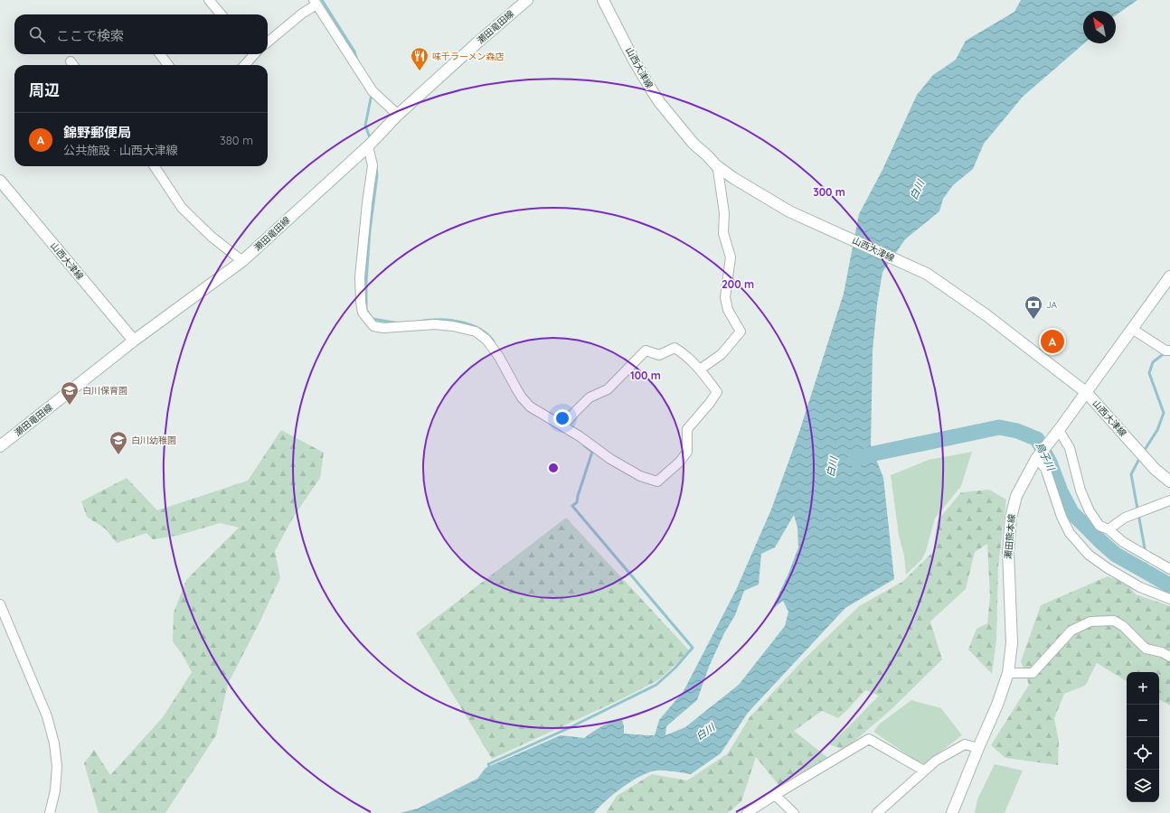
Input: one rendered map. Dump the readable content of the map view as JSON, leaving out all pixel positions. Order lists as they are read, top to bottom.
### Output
{
  "streets": {
    "main road": ["瀬田竜田線", "山西大津線", "瀬田熊本線"]
  },
  "crossings": [
    ["瀬田竜田線", "山西大津線"],
    ["山西大津線", "瀬田熊本線"]
  ],
  "water": ["白川", "鳥子川"],
  "places": {
    "restaurant": ["味千ラーメン森店"],
    "bank": ["JA"],
    "school or university": ["白川保育園", "白川幼稚園"]
  },
  "north": "top left",
  "page": {
    "search": "ここで検索",
    "heading": "周辺",
    "list": [
      {
        "mark": "A",
        "name": "錦野郵便局",
        "note": "公共施設 · 山西大津線",
        "value": "380 m"
      }
    ],
    "pins": "A",
    "map_buttons": ["+", "−"]
  },
  "rings": ["300 m", "200 m", "100 m"]
}
